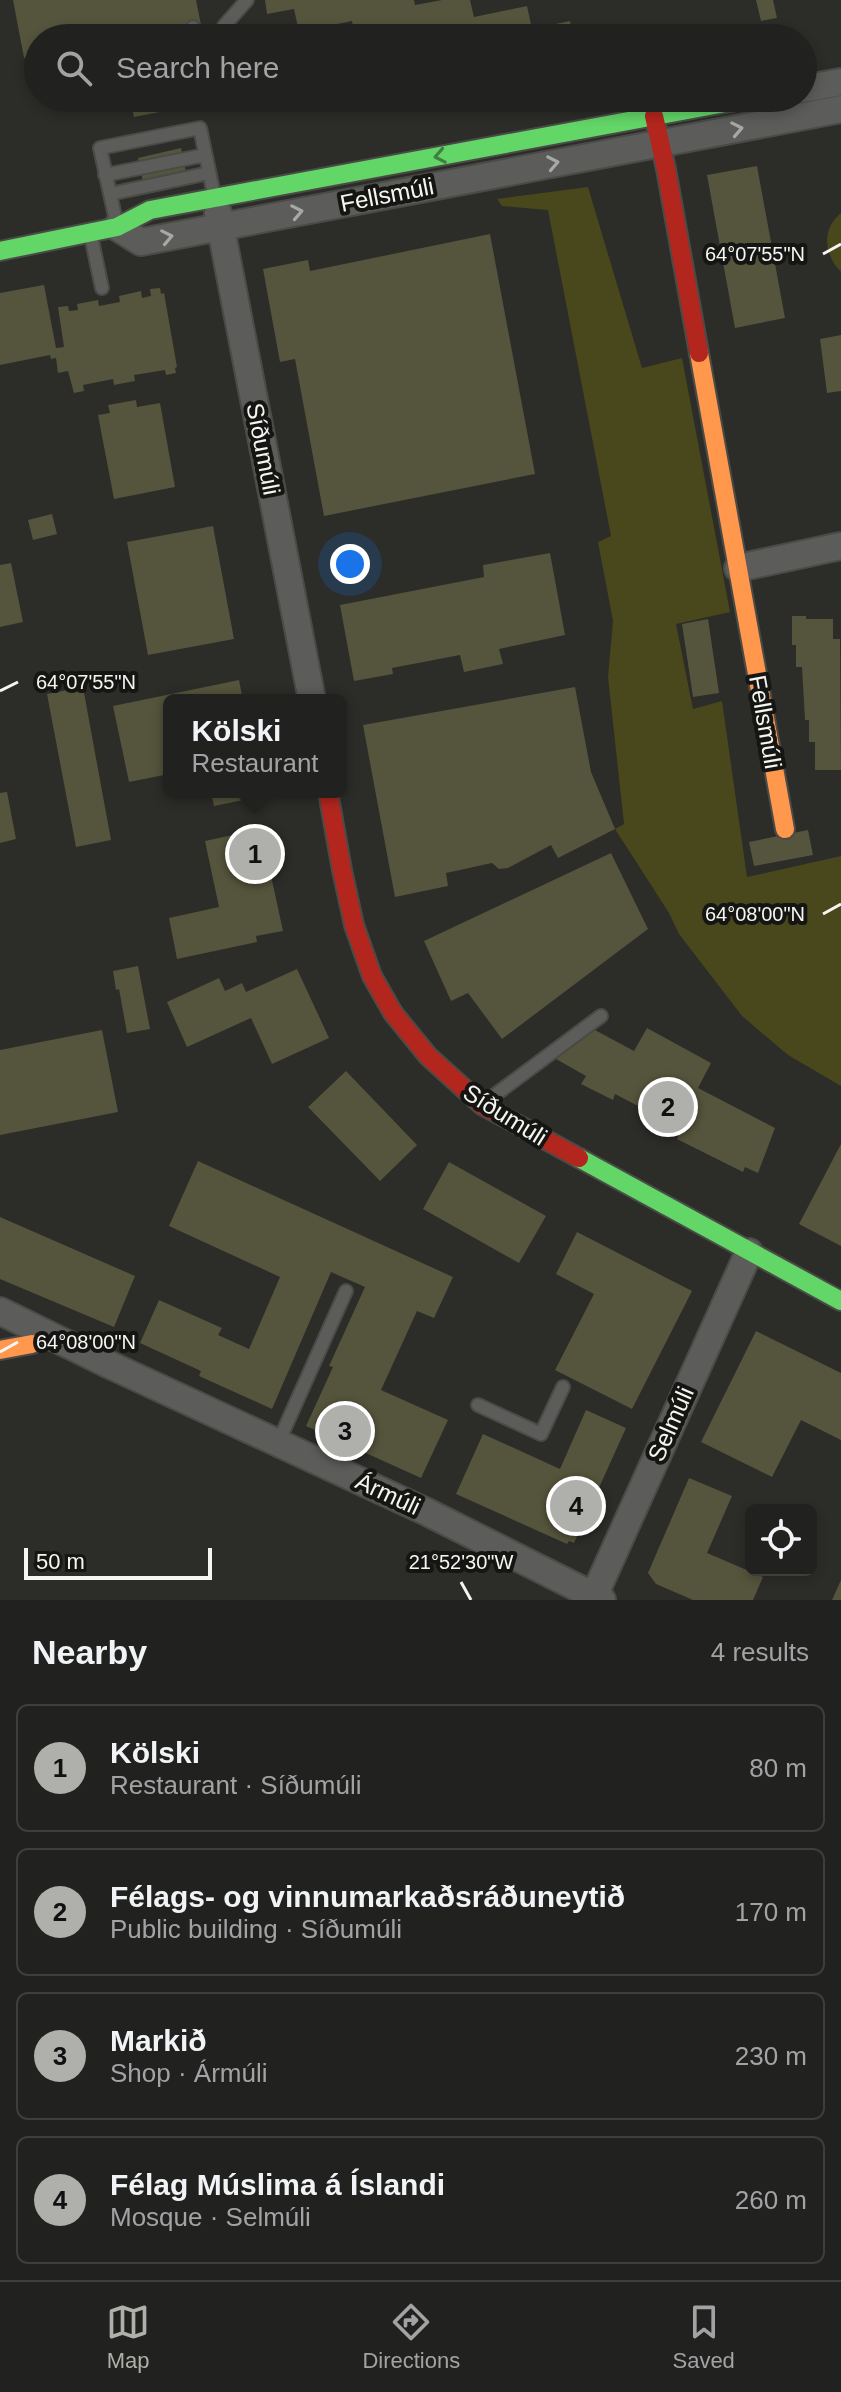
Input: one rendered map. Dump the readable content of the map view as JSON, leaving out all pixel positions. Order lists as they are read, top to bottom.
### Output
{
  "streets": {
    "street": [
      "Fellsmúli",
      "Síðumúli",
      "Selmúli",
      "Ármúli"
    ]
  },
  "crossings": [
    ["Fellsmúli", "Síðumúli"],
    ["Síðumúli", "Selmúli"],
    ["Selmúli", "Ármúli"]
  ],
  "scale_bar": "50 m",
  "page": {
    "search": "Search here",
    "popup": ["Kölski", "Restaurant"],
    "pins": [
      "1",
      "2",
      "3",
      "4"
    ],
    "scale": "50 m",
    "heading": ["Nearby", "4 results"],
    "list": [
      {
        "mark": "1",
        "name": "Kölski",
        "note": "Restaurant · Síðumúli",
        "value": "80 m"
      },
      {
        "mark": "2",
        "name": "Félags- og vinnumarkaðsráðuneytið",
        "note": "Public building · Síðumúli",
        "value": "170 m"
      },
      {
        "mark": "3",
        "name": "Markið",
        "note": "Shop · Ármúli",
        "value": "230 m"
      },
      {
        "mark": "4",
        "name": "Félag Múslima á Íslandi",
        "note": "Mosque · Selmúli",
        "value": "260 m"
      }
    ],
    "nav": ["Map", "Directions", "Saved"]
  },
  "coordinates": ["64°07'55\"N", "64°08'00\"N", "21°52'30\"W"]
}
